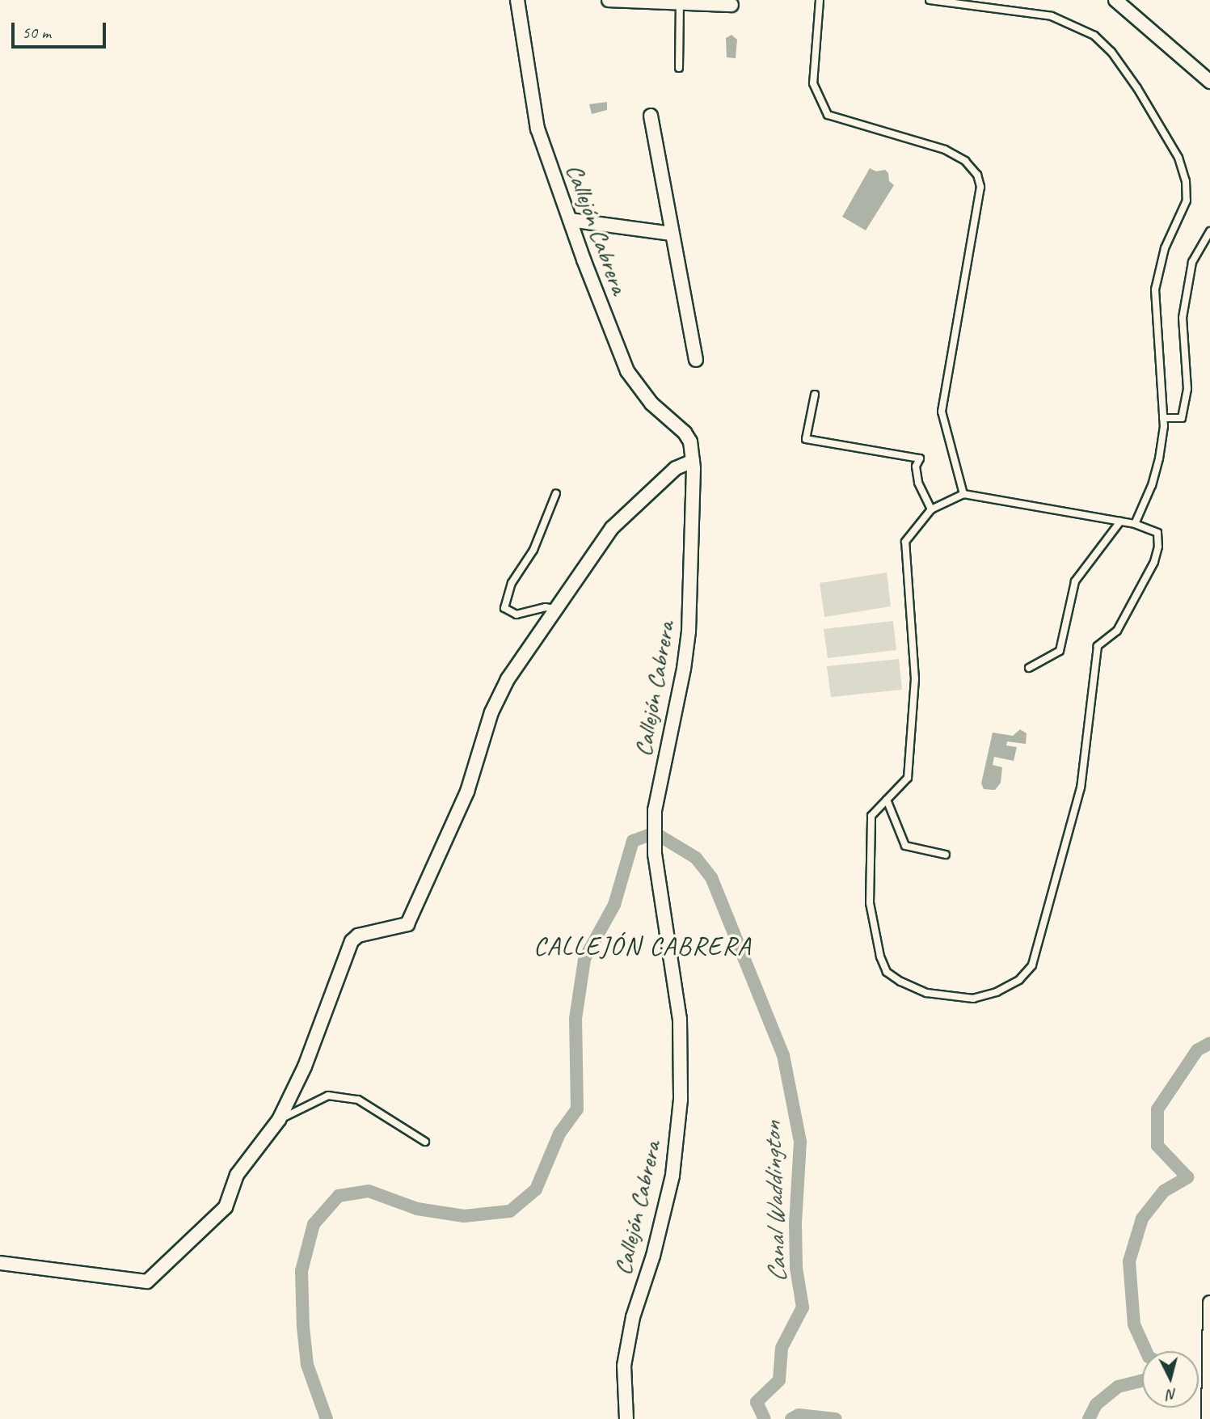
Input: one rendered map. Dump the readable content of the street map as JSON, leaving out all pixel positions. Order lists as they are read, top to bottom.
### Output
{
  "streets": {
    "street": ["Callejón Cabrera"]
  },
  "districts": ["CALLEJÓN CABRERA"],
  "water": ["Canal Waddington"],
  "scale_bar": "50 m",
  "north": "bottom"
}
